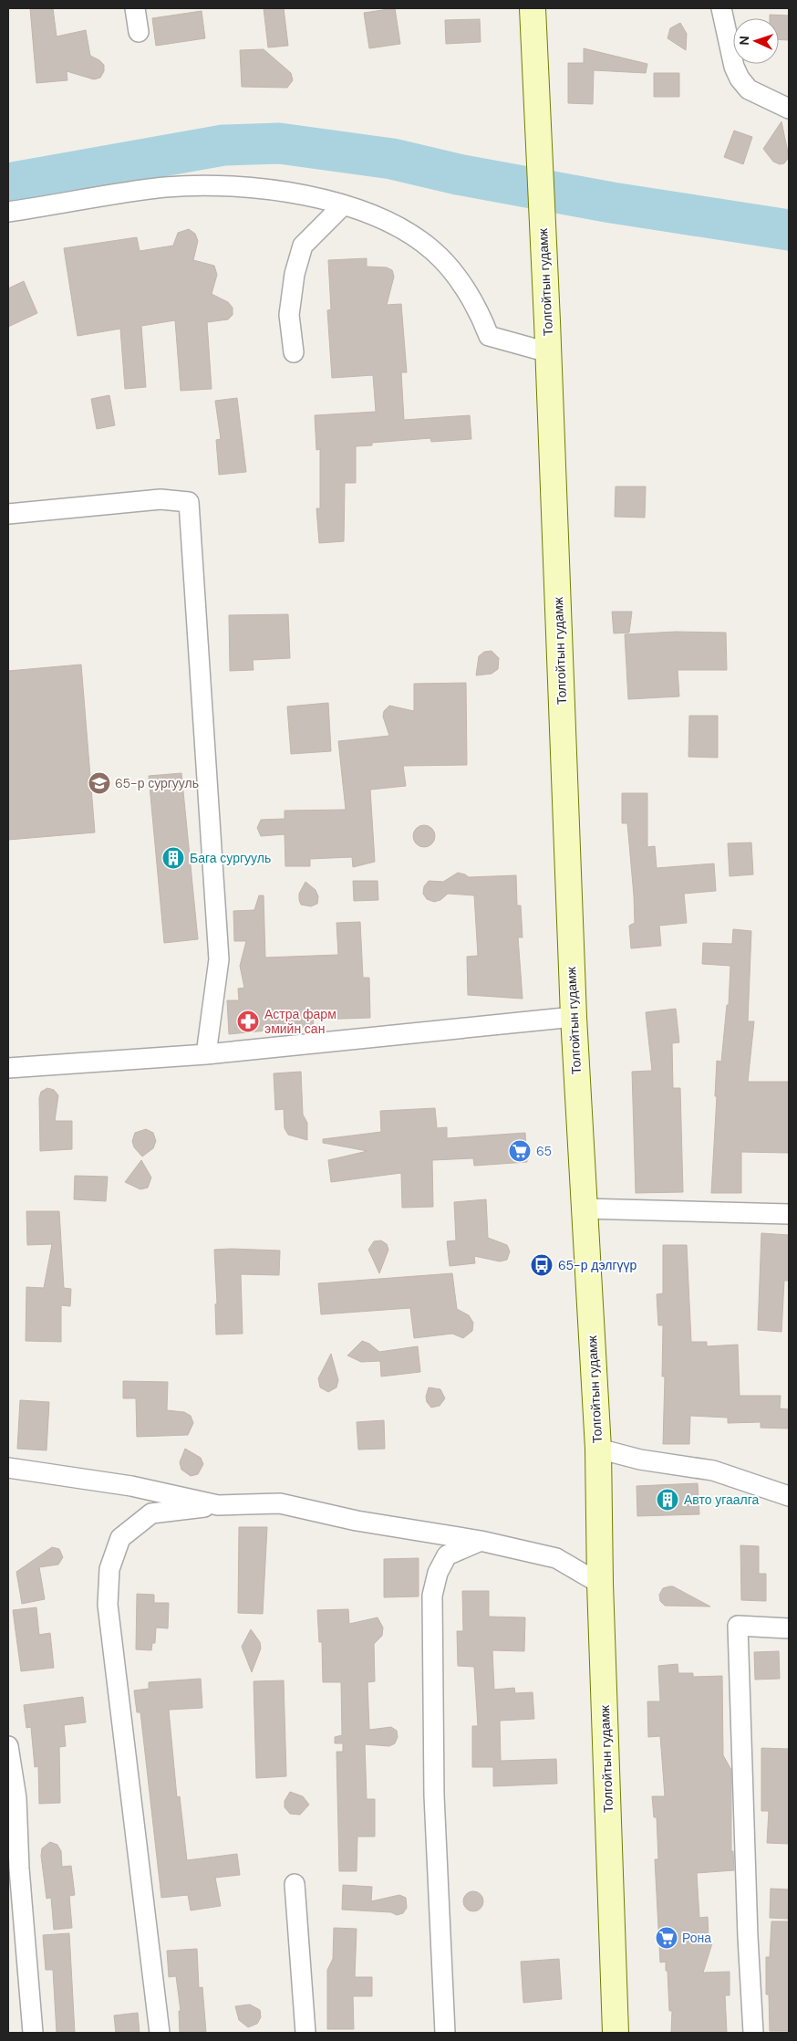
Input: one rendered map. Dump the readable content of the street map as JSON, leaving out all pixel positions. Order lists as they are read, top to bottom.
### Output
{
  "streets": {
    "main road": ["Толгойтын гудамж"]
  },
  "places": {
    "school or university": ["65-р сургууль"],
    "building": ["Бага сургууль", "Авто угаалга"],
    "pharmacy": ["Астра фарм эмийн сан"],
    "supermarket": ["65", "Рона"],
    "bus stop": ["65-р дэлгүүр"]
  },
  "north": "left"
}
